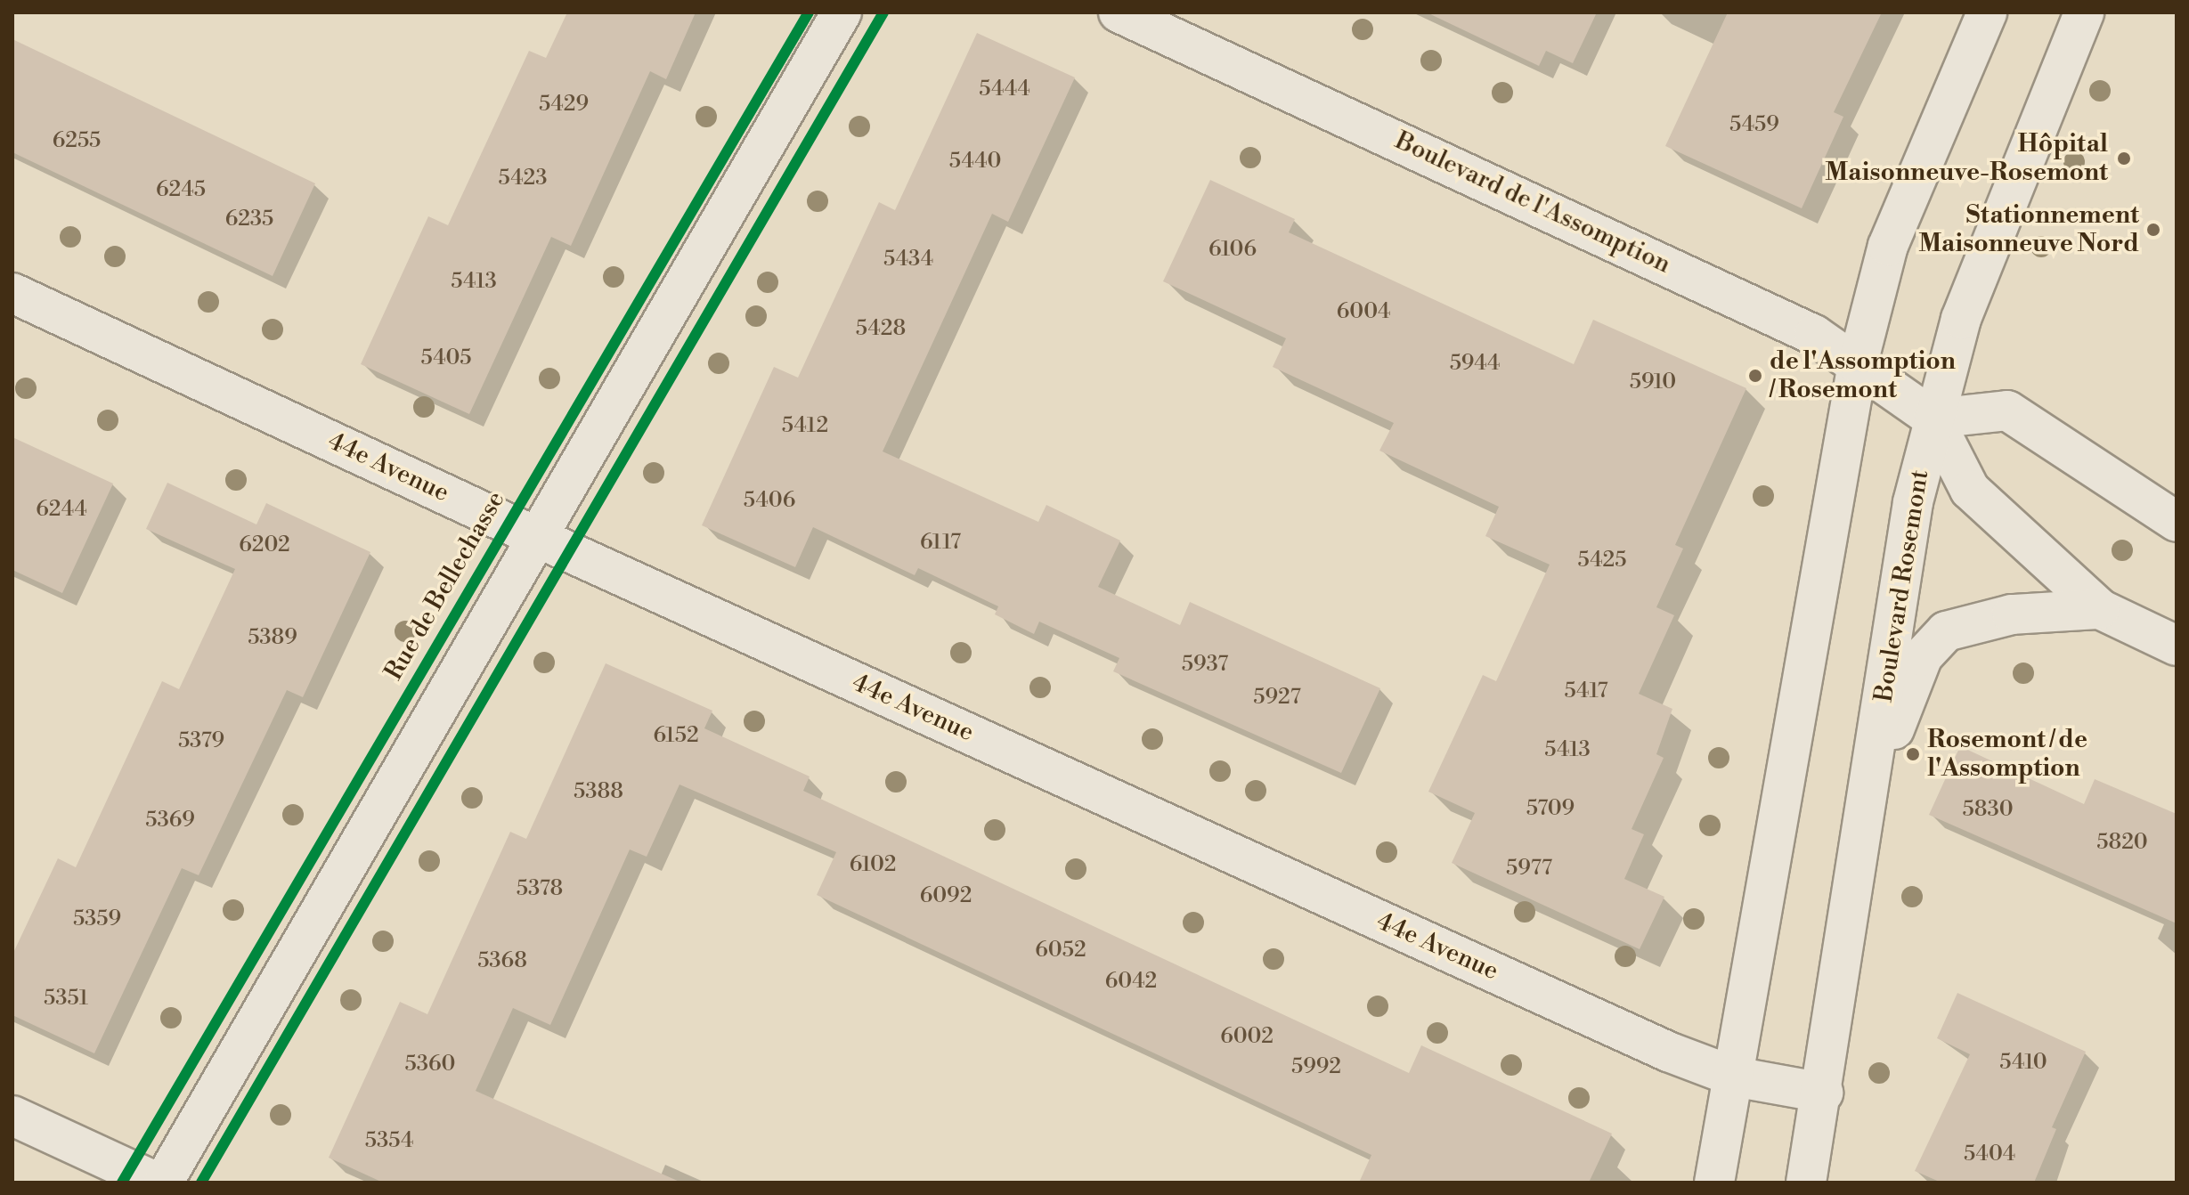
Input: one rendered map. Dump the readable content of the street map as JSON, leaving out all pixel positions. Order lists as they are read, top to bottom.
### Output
{
  "streets": {
    "street": [
      "Boulevard de l'Assomption",
      "44e Avenue",
      "Rue de Bellechasse",
      "Boulevard Rosemont"
    ]
  },
  "crossings": [
    ["Boulevard de l'Assomption", "Boulevard Rosemont"],
    ["44e Avenue", "Rue de Bellechasse"],
    ["44e Avenue", "Boulevard Rosemont"]
  ],
  "places": [
    "Hôpital Maisonneuve-Rosemont",
    "Stationnement Maisonneuve Nord",
    "de l'Assomption / Rosemont",
    "Rosemont / de l'Assomption"
  ],
  "house_numbers": [
    "5444",
    "5429",
    "5459",
    "6255",
    "5440",
    "5423",
    "6245",
    "6235",
    "6106",
    "5434",
    "5413",
    "6004",
    "5428",
    "5405",
    "5944",
    "5910",
    "5412",
    "5406",
    "6244",
    "6117",
    "6202",
    "5425",
    "5389",
    "5937",
    "5417",
    "5927",
    "6152",
    "5379",
    "5413",
    "5388",
    "5709",
    "5830",
    "5369",
    "5820",
    "6102",
    "5977",
    "5378",
    "6092",
    "5359",
    "6052",
    "5368",
    "6042",
    "5351",
    "6002",
    "5410",
    "5360",
    "5992",
    "5354",
    "5404"
  ]
}
